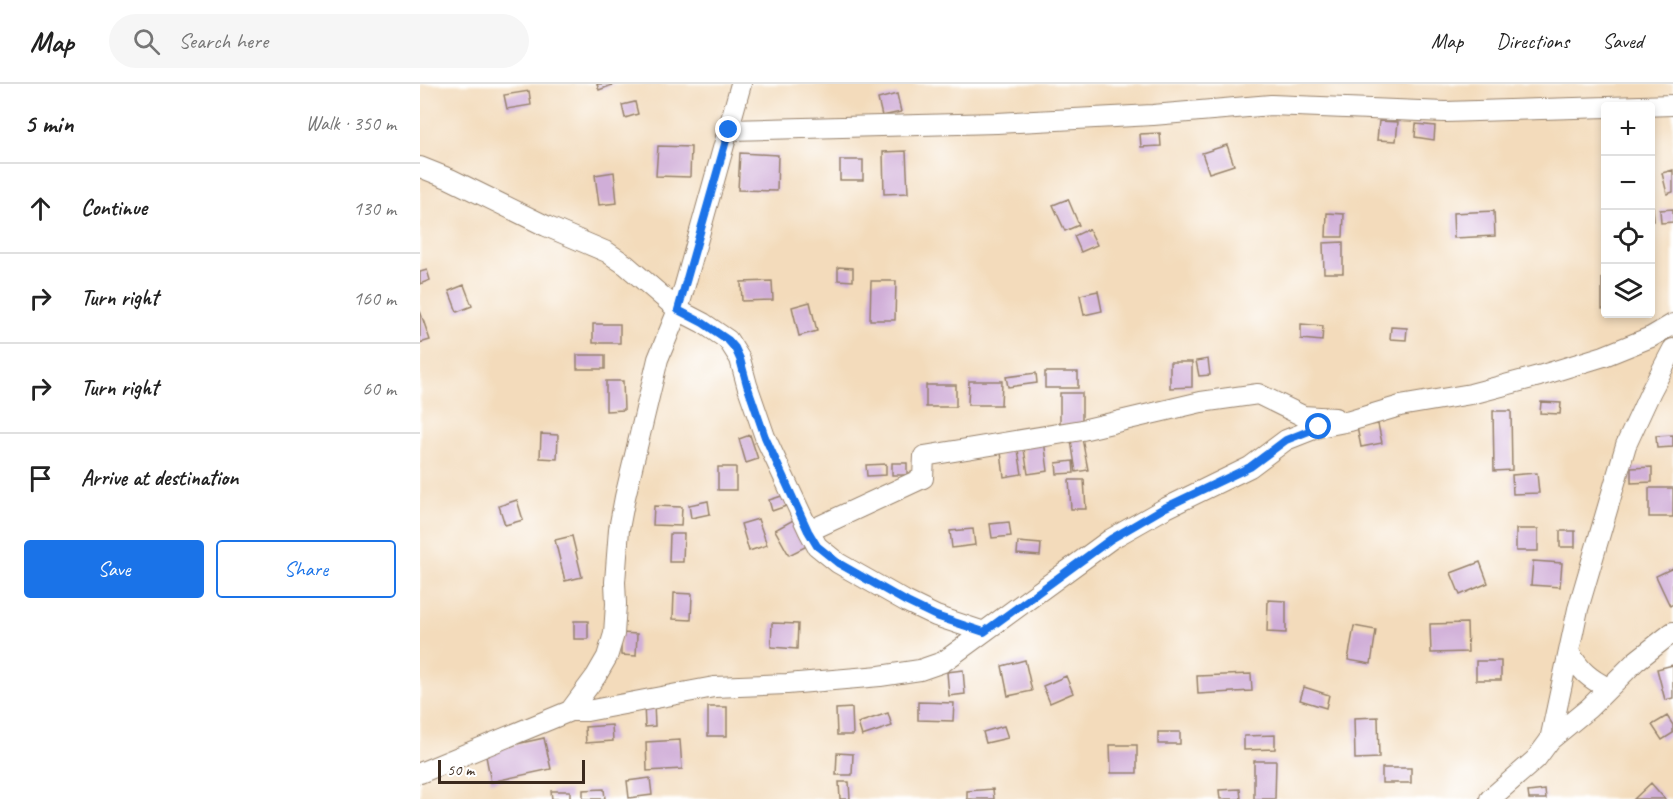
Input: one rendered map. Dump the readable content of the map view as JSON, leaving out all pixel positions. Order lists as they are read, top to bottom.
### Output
{
  "scale_bar": "50 m",
  "page": {
    "header": "Map",
    "search": "Search here",
    "nav": ["Map", "Directions", "Saved"],
    "heading": ["5 min", "Walk · 350 m"],
    "map_buttons": ["+", "−"],
    "list": [
      ["Continue", "130 m"],
      ["Turn right", "160 m"],
      ["Turn right", "60 m"],
      "Arrive at destination"
    ],
    "buttons": ["Save", "Share"],
    "scale": "50 m"
  }
}
